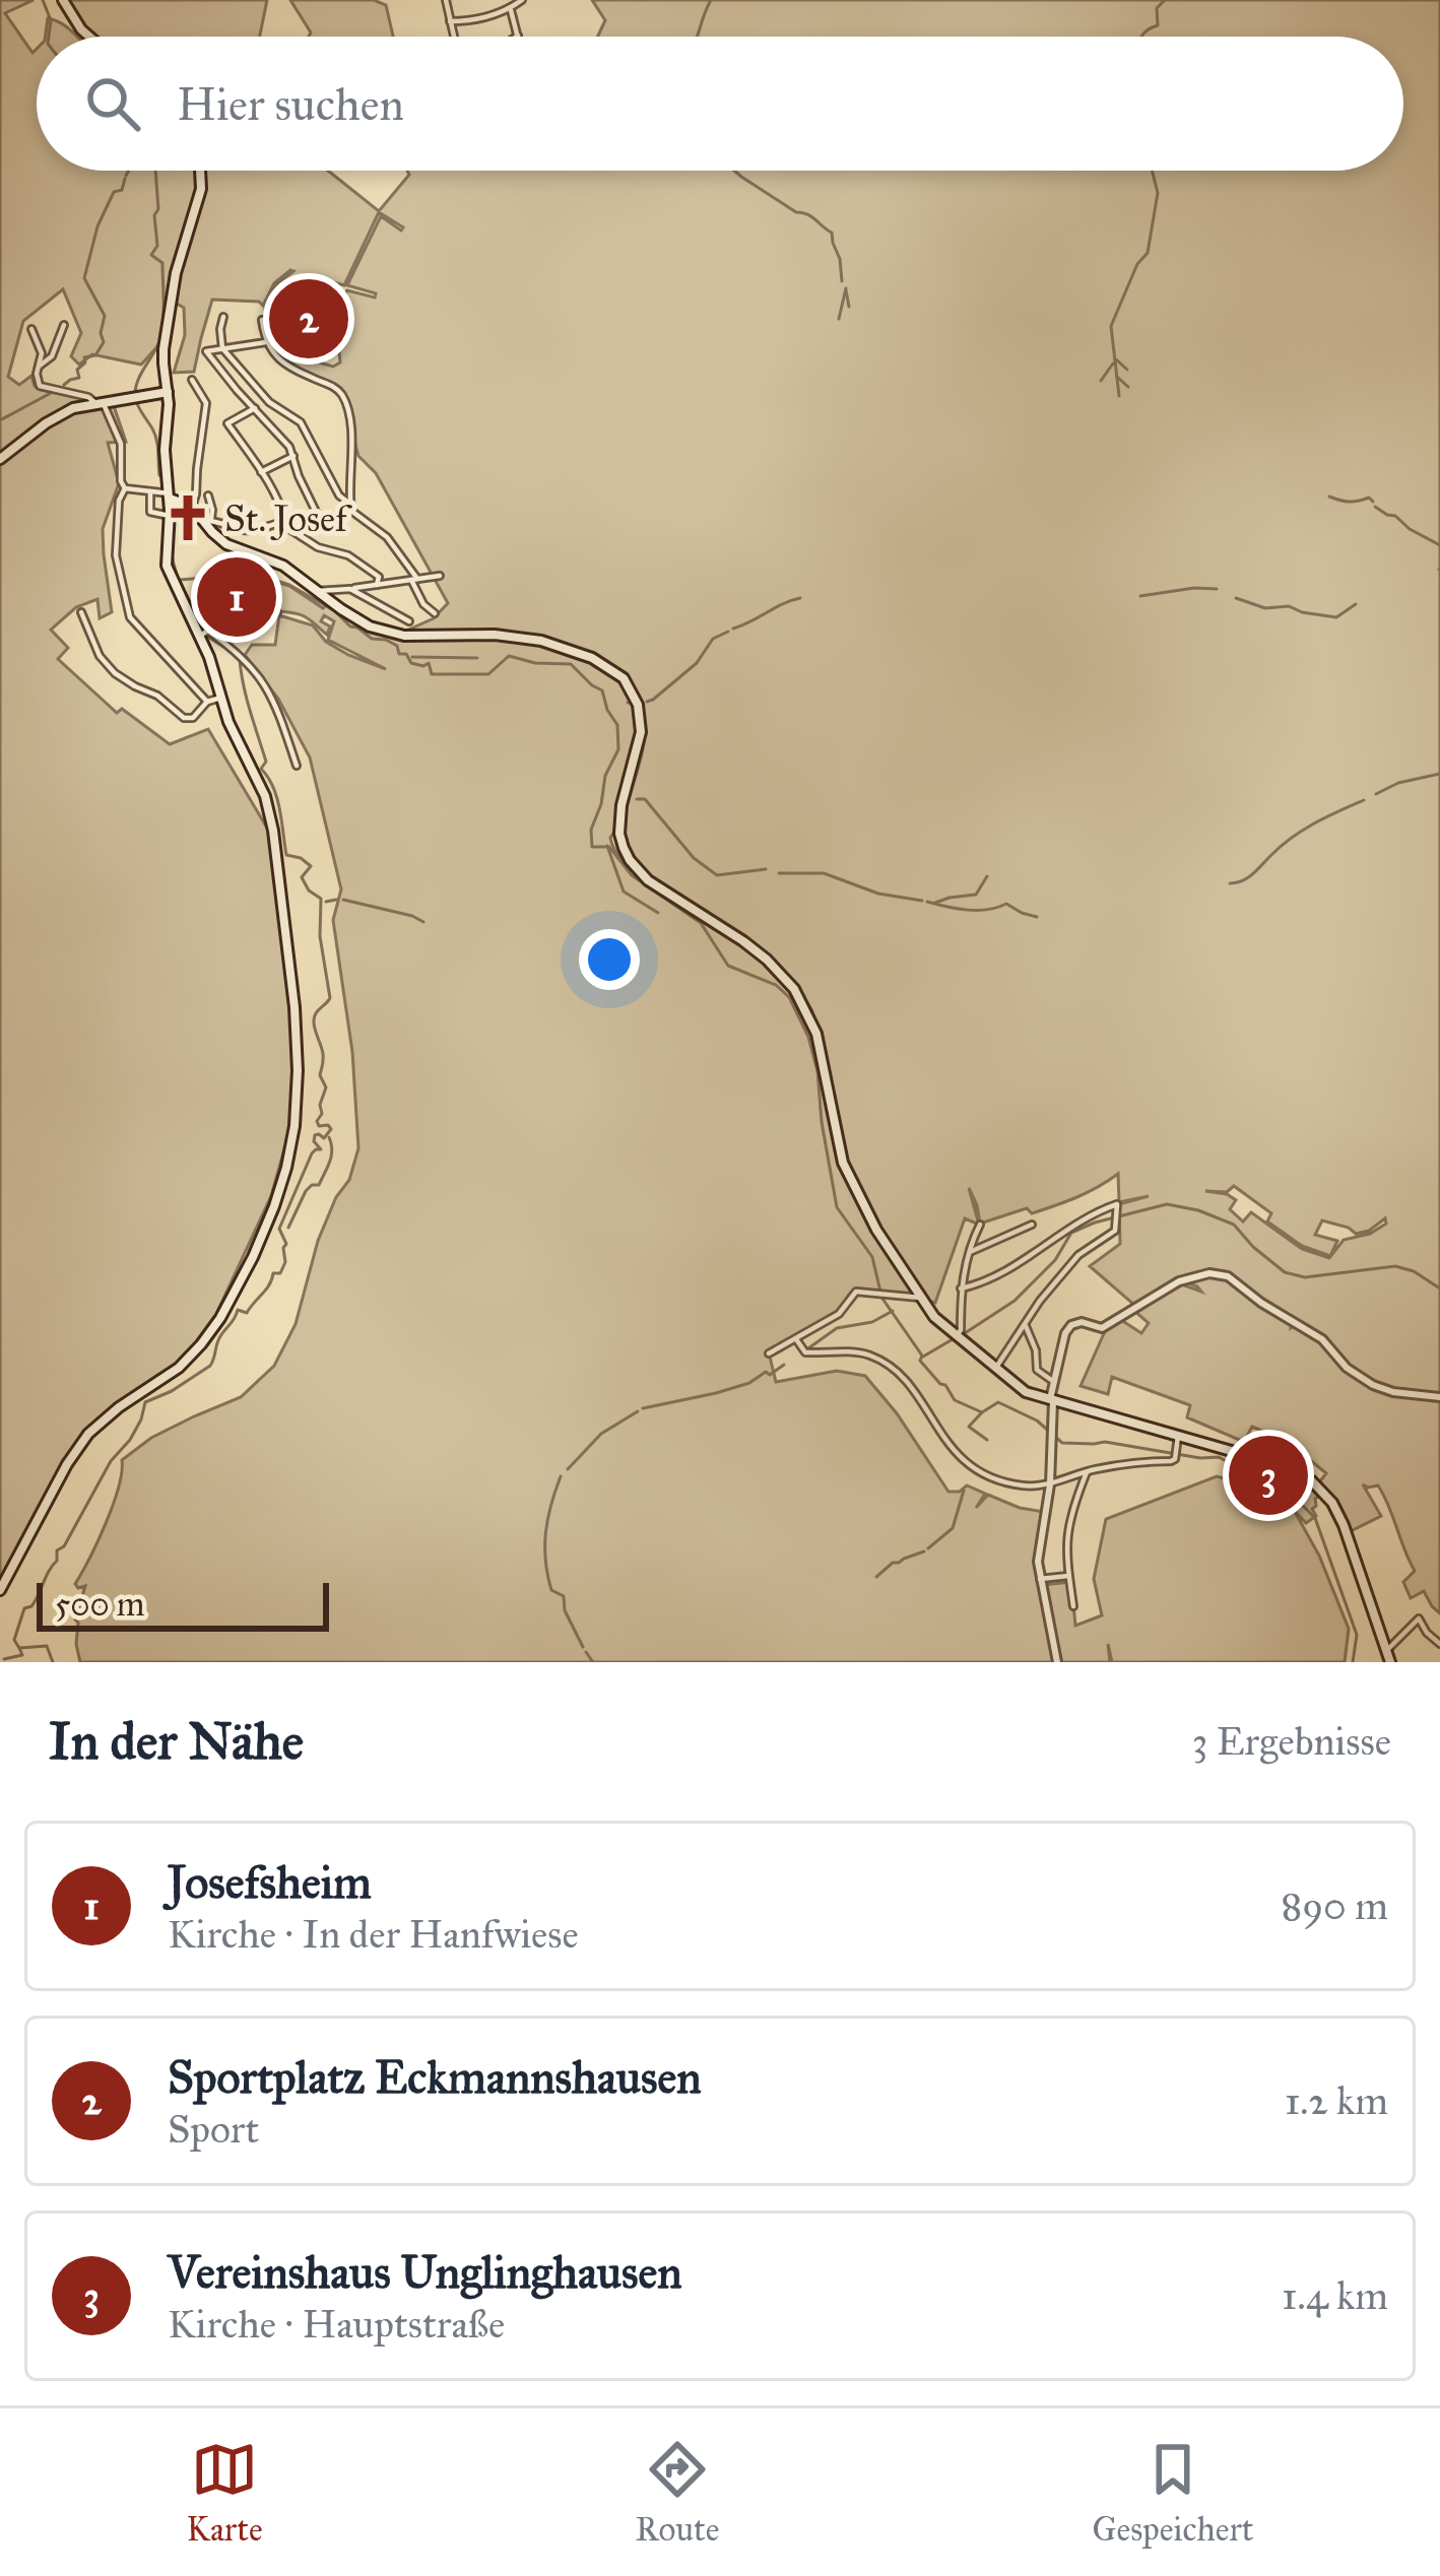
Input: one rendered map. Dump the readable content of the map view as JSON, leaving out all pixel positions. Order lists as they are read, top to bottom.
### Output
{
  "places": {
    "church": ["St. Josef"]
  },
  "scale_bar": "500 m",
  "page": {
    "search": "Hier suchen",
    "pins": ["2", "1", "3"],
    "scale": "500 m",
    "heading": ["In der Nähe", "3 Ergebnisse"],
    "list": [
      {
        "mark": "1",
        "name": "Josefsheim",
        "note": "Kirche · In der Hanfwiese",
        "value": "890 m"
      },
      {
        "mark": "2",
        "name": "Sportplatz Eckmannshausen",
        "note": "Sport",
        "value": "1.2 km"
      },
      {
        "mark": "3",
        "name": "Vereinshaus Unglinghausen",
        "note": "Kirche · Hauptstraße",
        "value": "1.4 km"
      }
    ],
    "nav": ["Karte", "Route", "Gespeichert"]
  }
}
